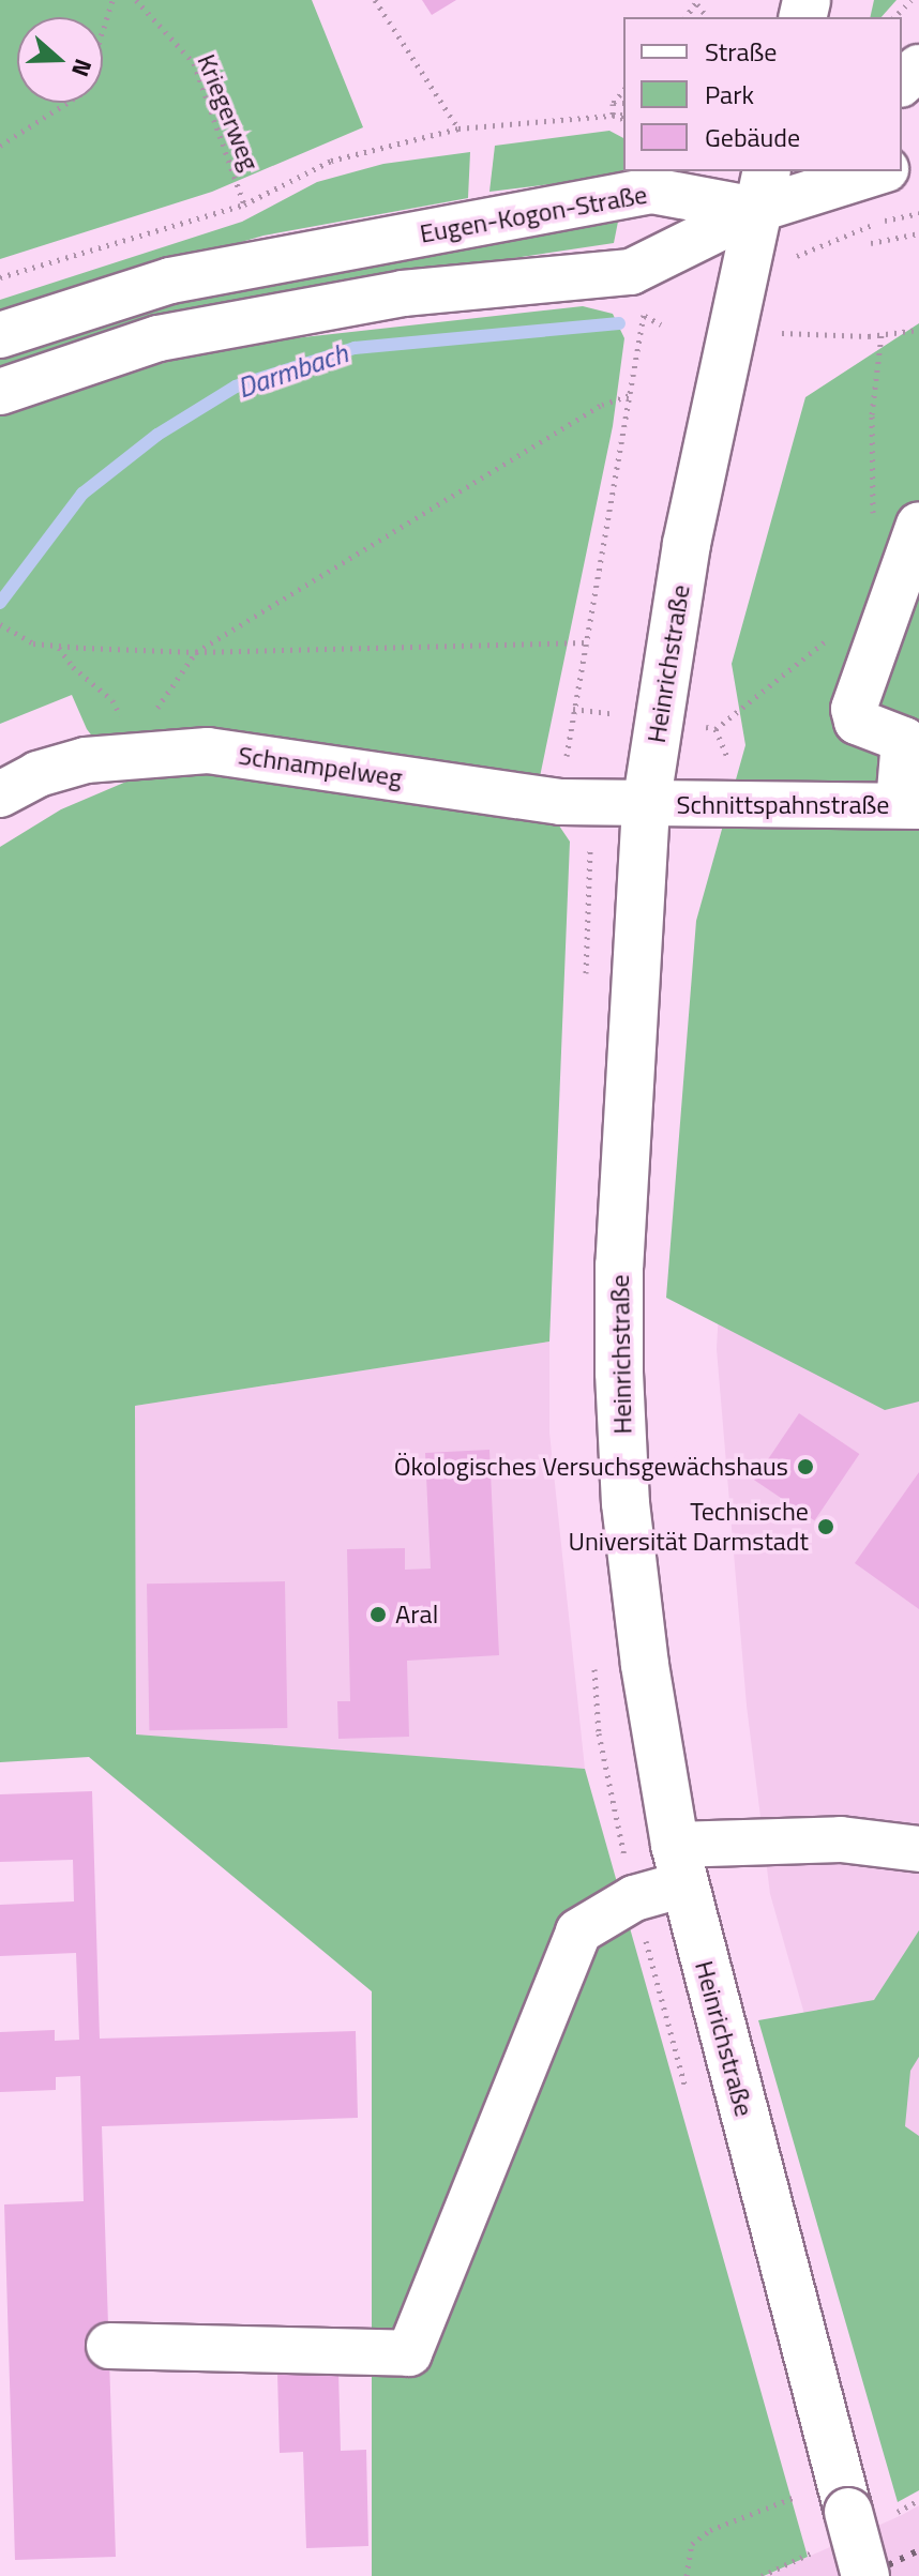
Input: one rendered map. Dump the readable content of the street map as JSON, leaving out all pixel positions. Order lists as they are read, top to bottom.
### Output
{
  "streets": {
    "main road": ["Heinrichstraße"],
    "street": ["Eugen-Kogon-Straße", "Schnampelweg", "Schnittspahnstraße"],
    "path": ["Kriegerweg"]
  },
  "crossings": [
    ["Eugen-Kogon-Straße", "Heinrichstraße"],
    ["Heinrichstraße", "Schnampelweg"],
    ["Heinrichstraße", "Schnittspahnstraße"],
    ["Schnampelweg", "Schnittspahnstraße"]
  ],
  "water": ["Darmbach"],
  "places": ["Ökologisches Versuchsgewächshaus", "Technische Universität Darmstadt", "Aral"],
  "legend": ["Straße", "Park", "Gebäude"],
  "north": "right"
}
